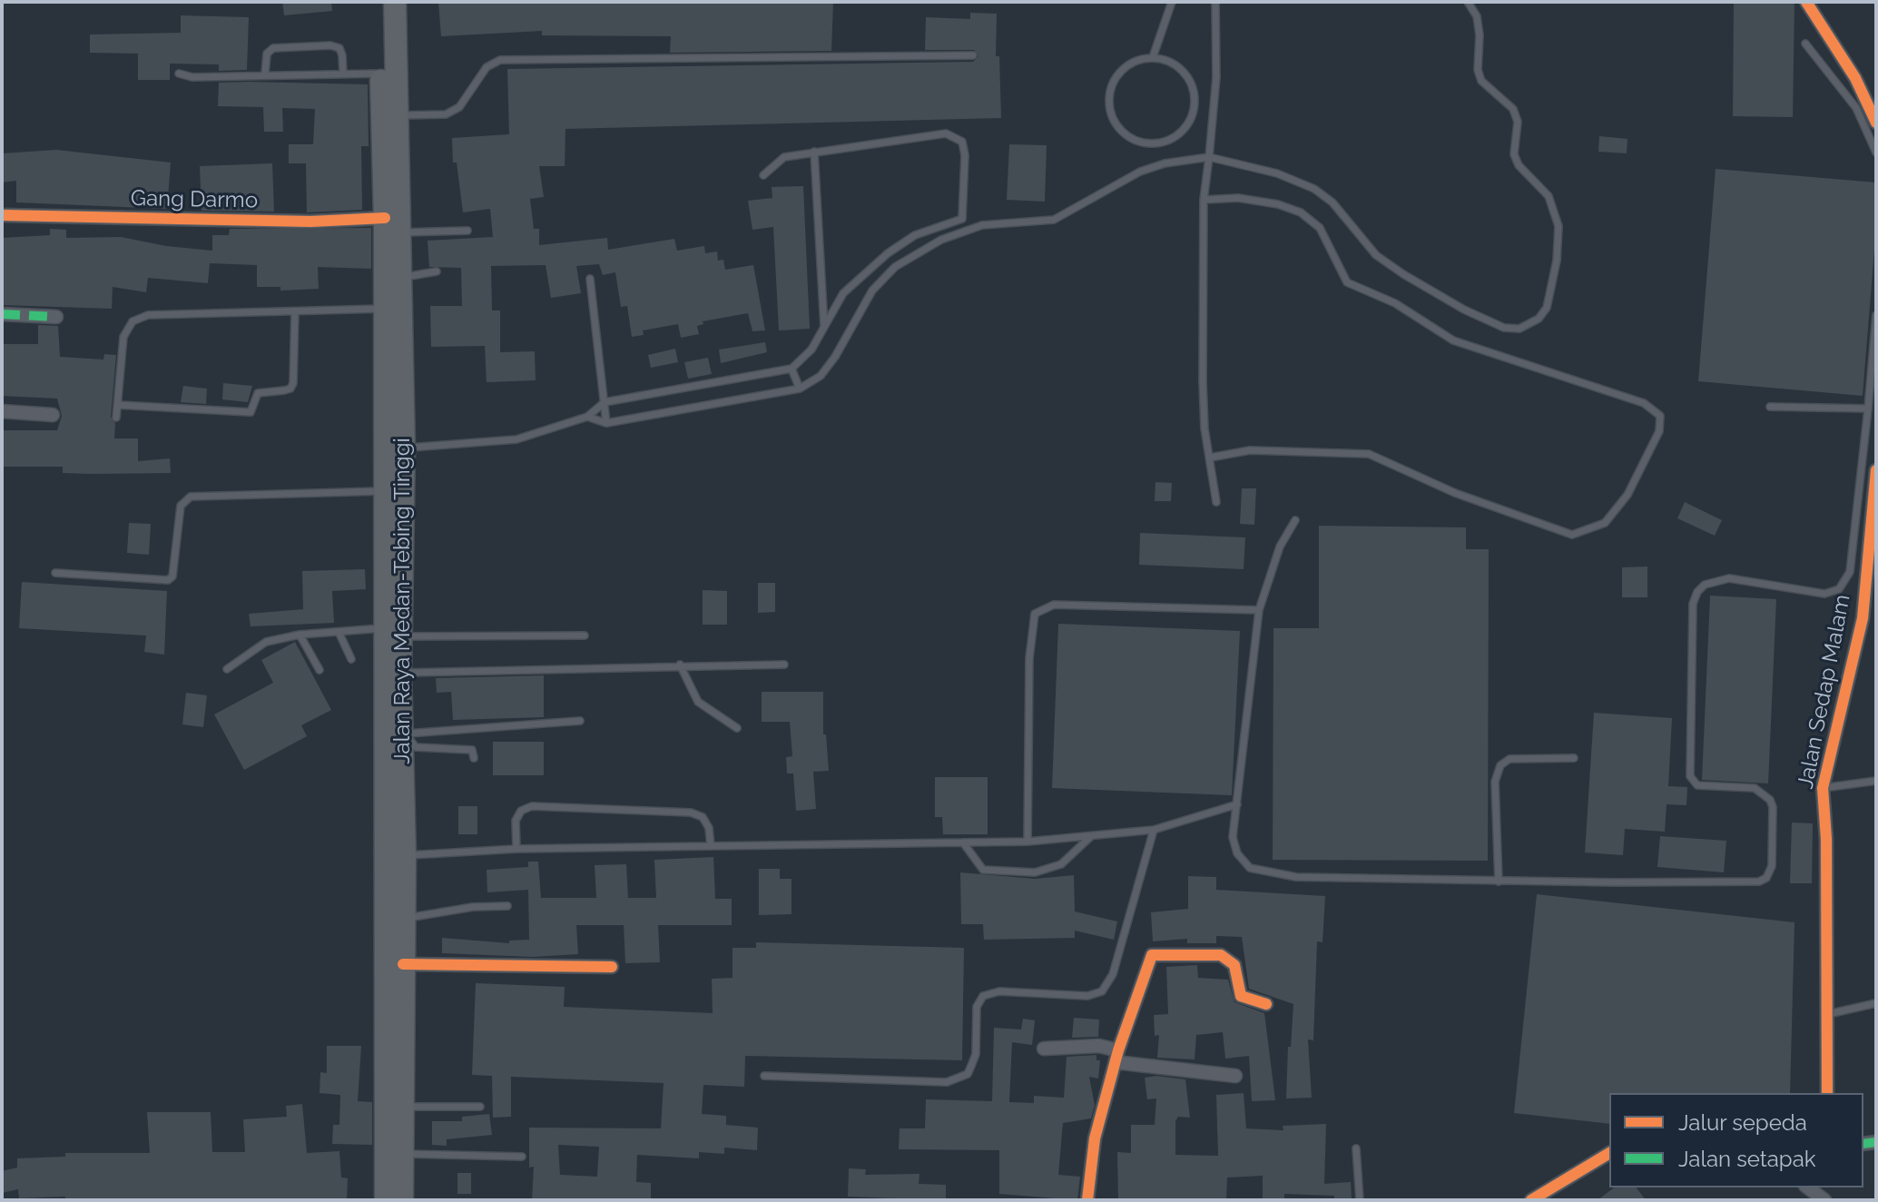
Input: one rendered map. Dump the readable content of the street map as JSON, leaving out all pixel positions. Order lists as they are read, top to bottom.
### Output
{
  "streets": {
    "highway": ["Jalan Raya Medan-Tebing Tinggi"],
    "street": ["Gang Darmo", "Jalan Sedap Malam"]
  },
  "crossings": [
    ["Gang Darmo", "Jalan Raya Medan-Tebing Tinggi"]
  ],
  "legend": ["Jalur sepeda", "Jalan setapak"]
}
